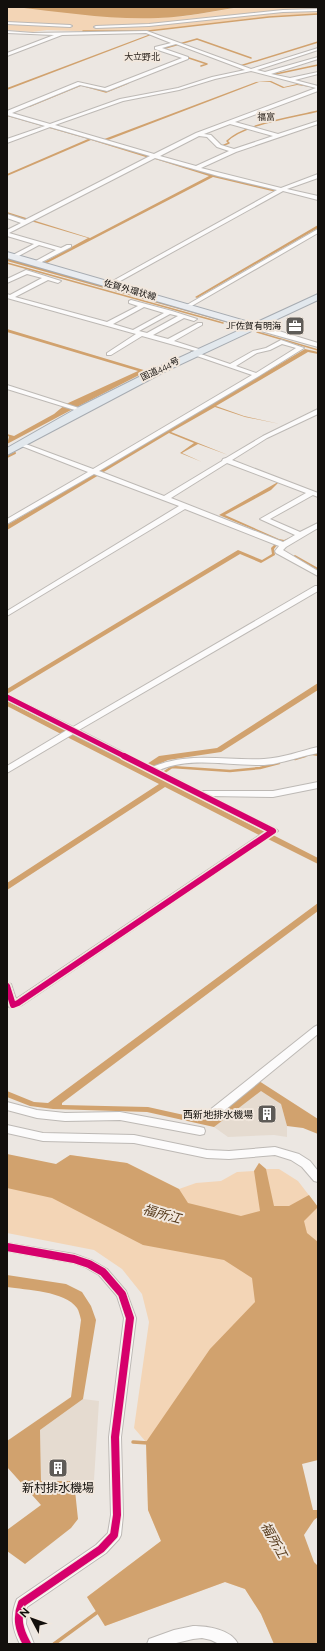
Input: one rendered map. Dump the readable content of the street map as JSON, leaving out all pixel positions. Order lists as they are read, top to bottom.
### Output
{
  "streets": {
    "highway": ["国道444号"],
    "main road": ["佐賀外環状線"]
  },
  "crossings": [
    ["佐賀外環状線", "国道444号"]
  ],
  "districts": ["大立野北", "福富"],
  "water": ["福所江"],
  "places": {
    "office": ["JF佐賀有明海"],
    "building": ["西新地排水機場", "新村排水機場"]
  },
  "north": "top left"
}
